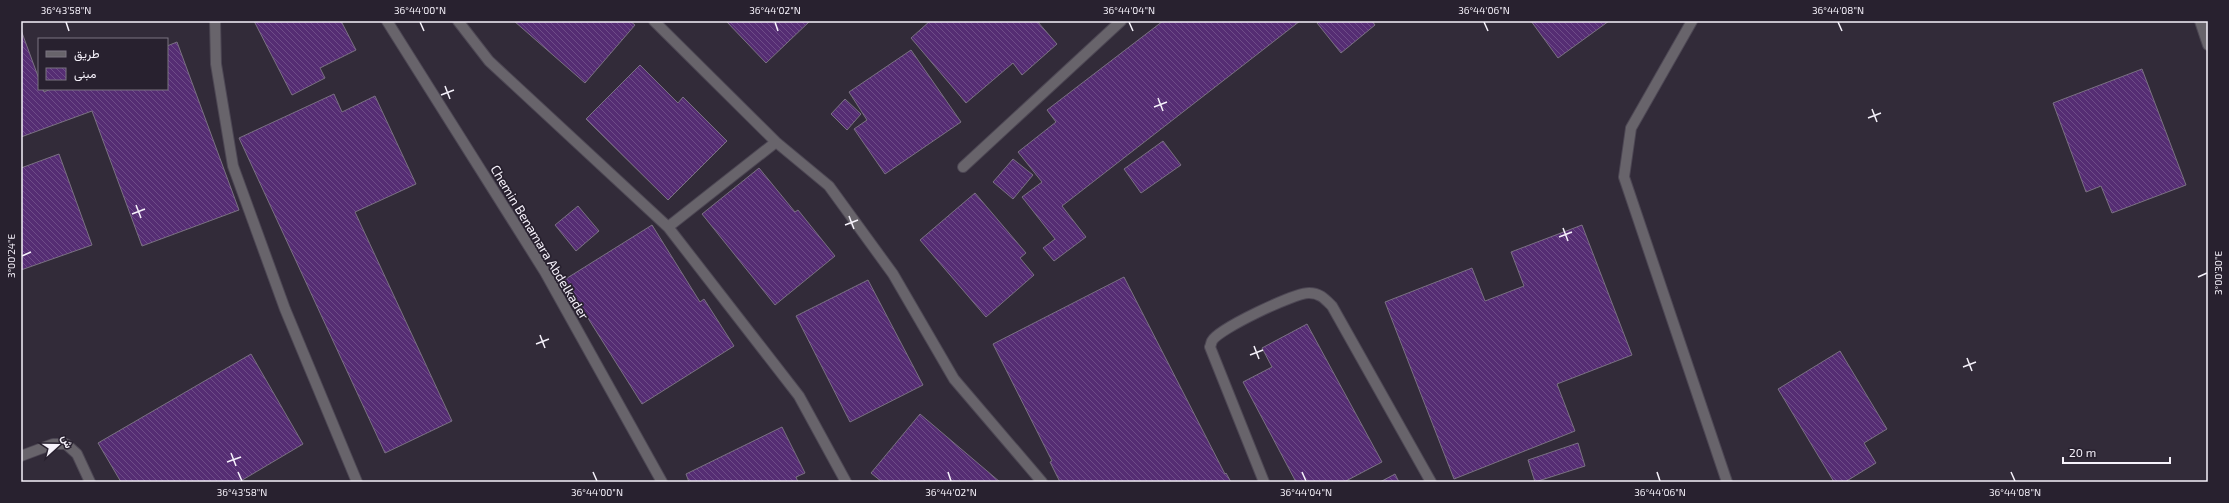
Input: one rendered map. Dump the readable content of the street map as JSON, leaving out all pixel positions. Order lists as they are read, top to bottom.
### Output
{
  "streets": {
    "street": ["Chemin Benamara Abdelkader"]
  },
  "legend": ["طريق", "مبنى"],
  "scale_bar": "20 m",
  "north": "right",
  "coordinates": [
    "36°43'58\"N",
    "36°44'00\"N",
    "36°44'02\"N",
    "36°44'04\"N",
    "36°44'06\"N",
    "36°44'08\"N",
    "3°00'24\"E",
    "3°00'30\"E"
  ]
}
